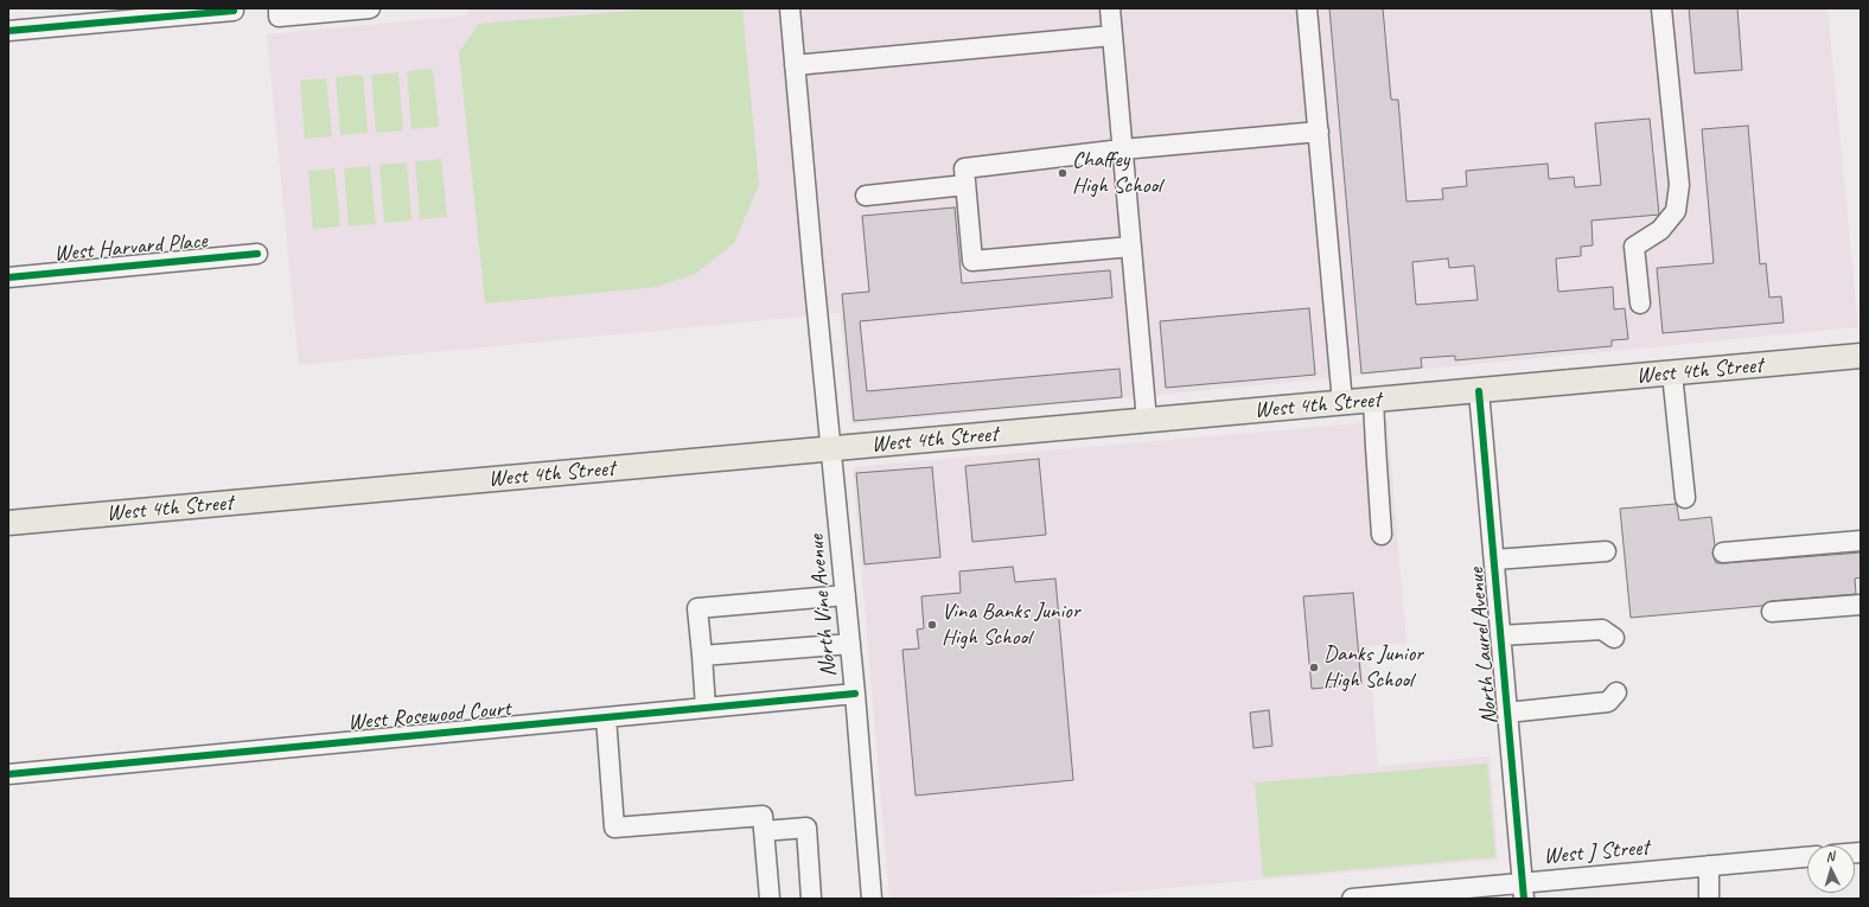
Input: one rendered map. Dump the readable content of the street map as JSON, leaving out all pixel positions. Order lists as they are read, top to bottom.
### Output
{
  "streets": {
    "main road": ["West 4th Street"],
    "street": [
      "West Harvard Place",
      "North Vine Avenue",
      "North Laurel Avenue",
      "West Rosewood Court",
      "West J Street"
    ]
  },
  "crossings": [
    ["West 4th Street", "North Vine Avenue"],
    ["West 4th Street", "North Laurel Avenue"],
    ["North Vine Avenue", "West Rosewood Court"],
    ["North Laurel Avenue", "West J Street"]
  ],
  "places": ["Chaffey High School", "Vina Banks Junior High School", "Danks Junior High School"],
  "north": "top"
}
